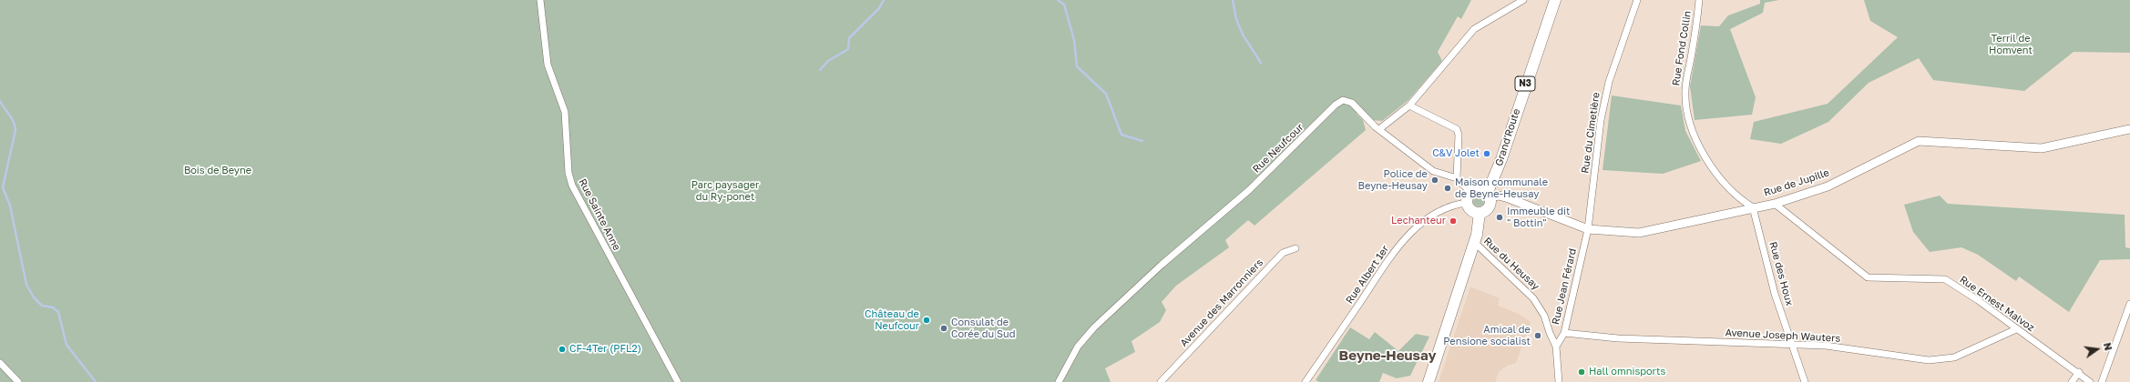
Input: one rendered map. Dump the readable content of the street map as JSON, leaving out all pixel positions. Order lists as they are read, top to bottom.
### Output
{
  "streets": {
    "main road": ["N3", "Grand'Route"],
    "street": [
      "Rue Fond Collin",
      "Rue du Cimetière",
      "Rue Neufcour",
      "Rue de Jupille",
      "Rue Sainte Anne",
      "Rue du Heusay",
      "Rue des Houx",
      "Rue Albert 1er",
      "Rue Jean Férard",
      "Avenue des Marronniers",
      "Rue Ernest Malvoz",
      "Avenue Joseph Wauters"
    ]
  },
  "crossings": [
    ["Rue Fond Collin", "Rue de Jupille"],
    ["Rue Fond Collin", "Rue des Houx"],
    ["Rue du Cimetière", "Rue de Jupille"],
    ["Rue du Cimetière", "Rue Jean Férard"],
    ["Grand'Route", "Rue de Jupille"],
    ["Grand'Route", "Rue Albert 1er"],
    ["Rue de Jupille", "Rue des Houx"],
    ["Rue de Jupille", "Rue Albert 1er"],
    ["Rue de Jupille", "Rue Jean Férard"],
    ["Rue de Jupille", "Rue Ernest Malvoz"],
    ["Rue du Heusay", "Rue Jean Férard"],
    ["Rue des Houx", "Avenue Joseph Wauters"],
    ["Rue Jean Férard", "Avenue Joseph Wauters"],
    ["Rue Ernest Malvoz", "Avenue Joseph Wauters"]
  ],
  "districts": ["Beyne-Heusay"],
  "parks": ["Terril de Homvent", "Bois de Beyne", "Parc paysager du Ry-ponet"],
  "places": [
    "C&V Jolet",
    "Police de Beyne-Heusay",
    "Maison communale de Beyne-Heusay",
    "Immeuble dit \" Bottin\"",
    "Lechanteur",
    "Château de Neufcour",
    "Consulat de Corée du Sud",
    "Amical de Pensione socialist",
    "CF-4Ter (PFL2)",
    "Hall omnisports"
  ],
  "north": "right"
}
